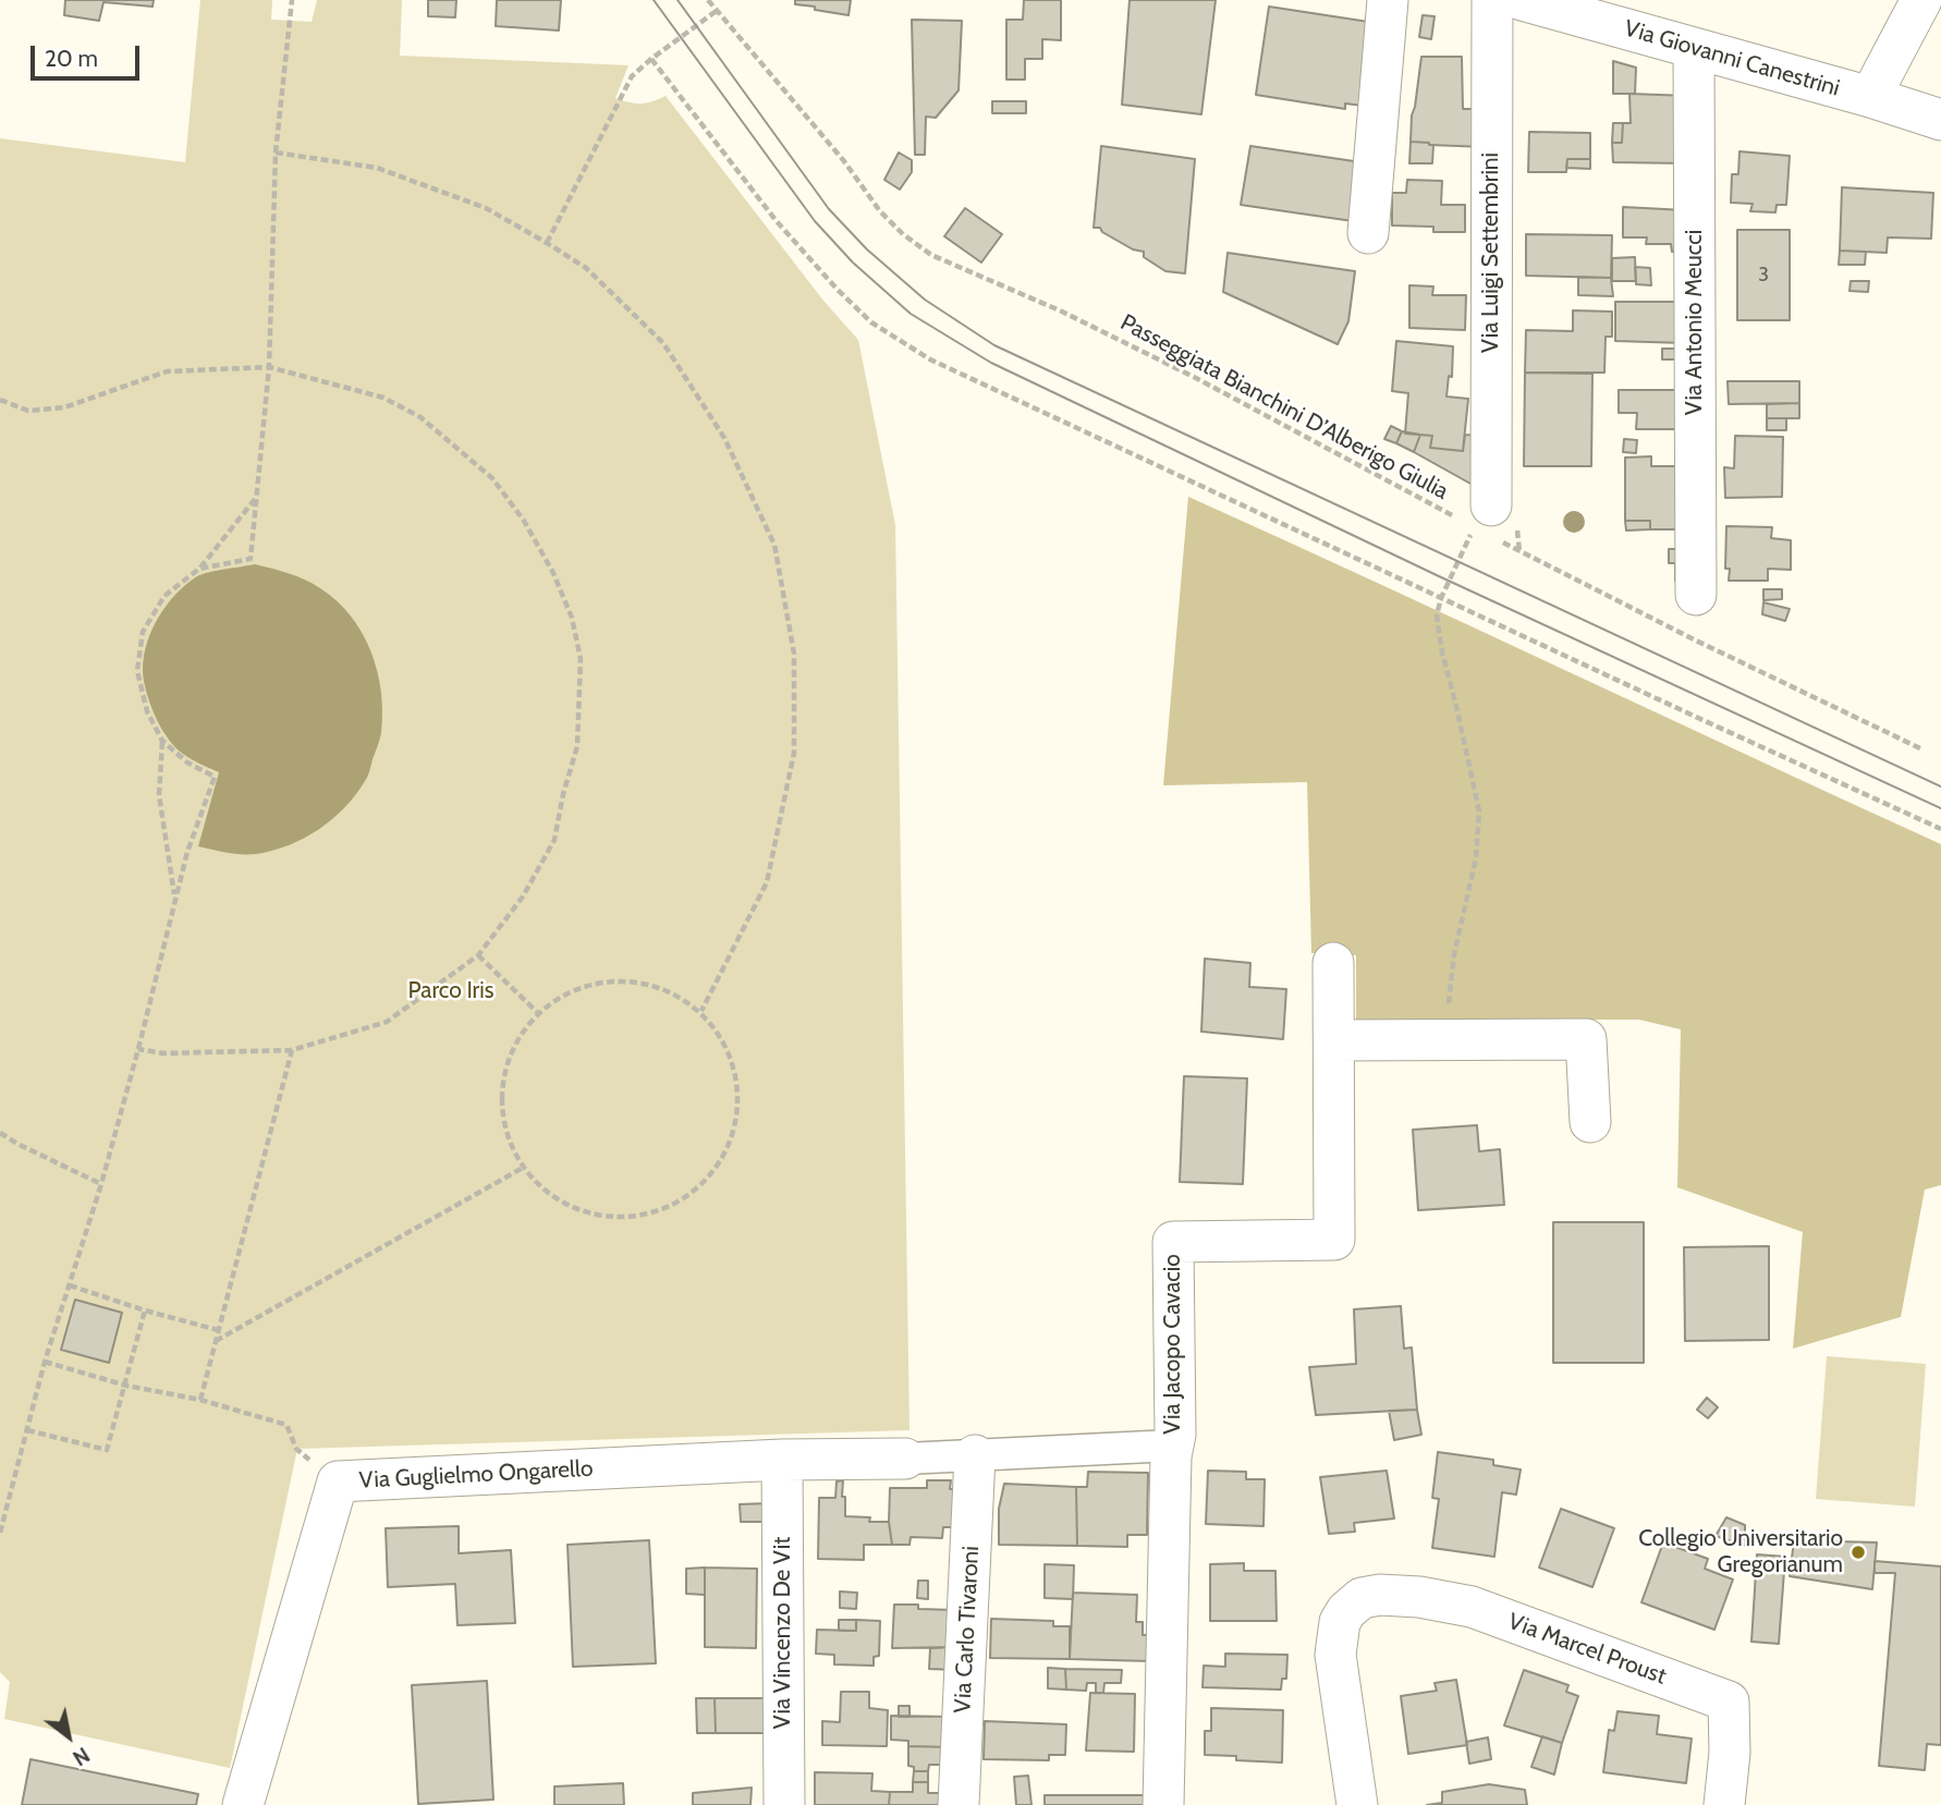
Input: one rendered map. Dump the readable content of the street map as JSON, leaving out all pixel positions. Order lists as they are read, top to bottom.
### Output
{
  "streets": {
    "street": [
      "Via Giovanni Canestrini",
      "Via Luigi Settembrini",
      "Via Antonio Meucci",
      "Via Jacopo Cavacio",
      "Via Guglielmo Ongarello",
      "Via Carlo Tivaroni",
      "Via Vincenzo De Vit",
      "Via Marcel Proust"
    ],
    "path": ["Passeggiata Bianchini D’Alberigo Giulia"]
  },
  "crossings": [
    ["Via Giovanni Canestrini", "Via Antonio Meucci"],
    ["Via Luigi Settembrini", "Passeggiata Bianchini D’Alberigo Giulia"],
    ["Via Guglielmo Ongarello", "Via Vincenzo De Vit"]
  ],
  "parks": ["Parco Iris"],
  "places": ["Collegio Universitario Gregorianum"],
  "house_numbers": ["3"],
  "scale_bar": "20 m",
  "north": "bottom right"
}
